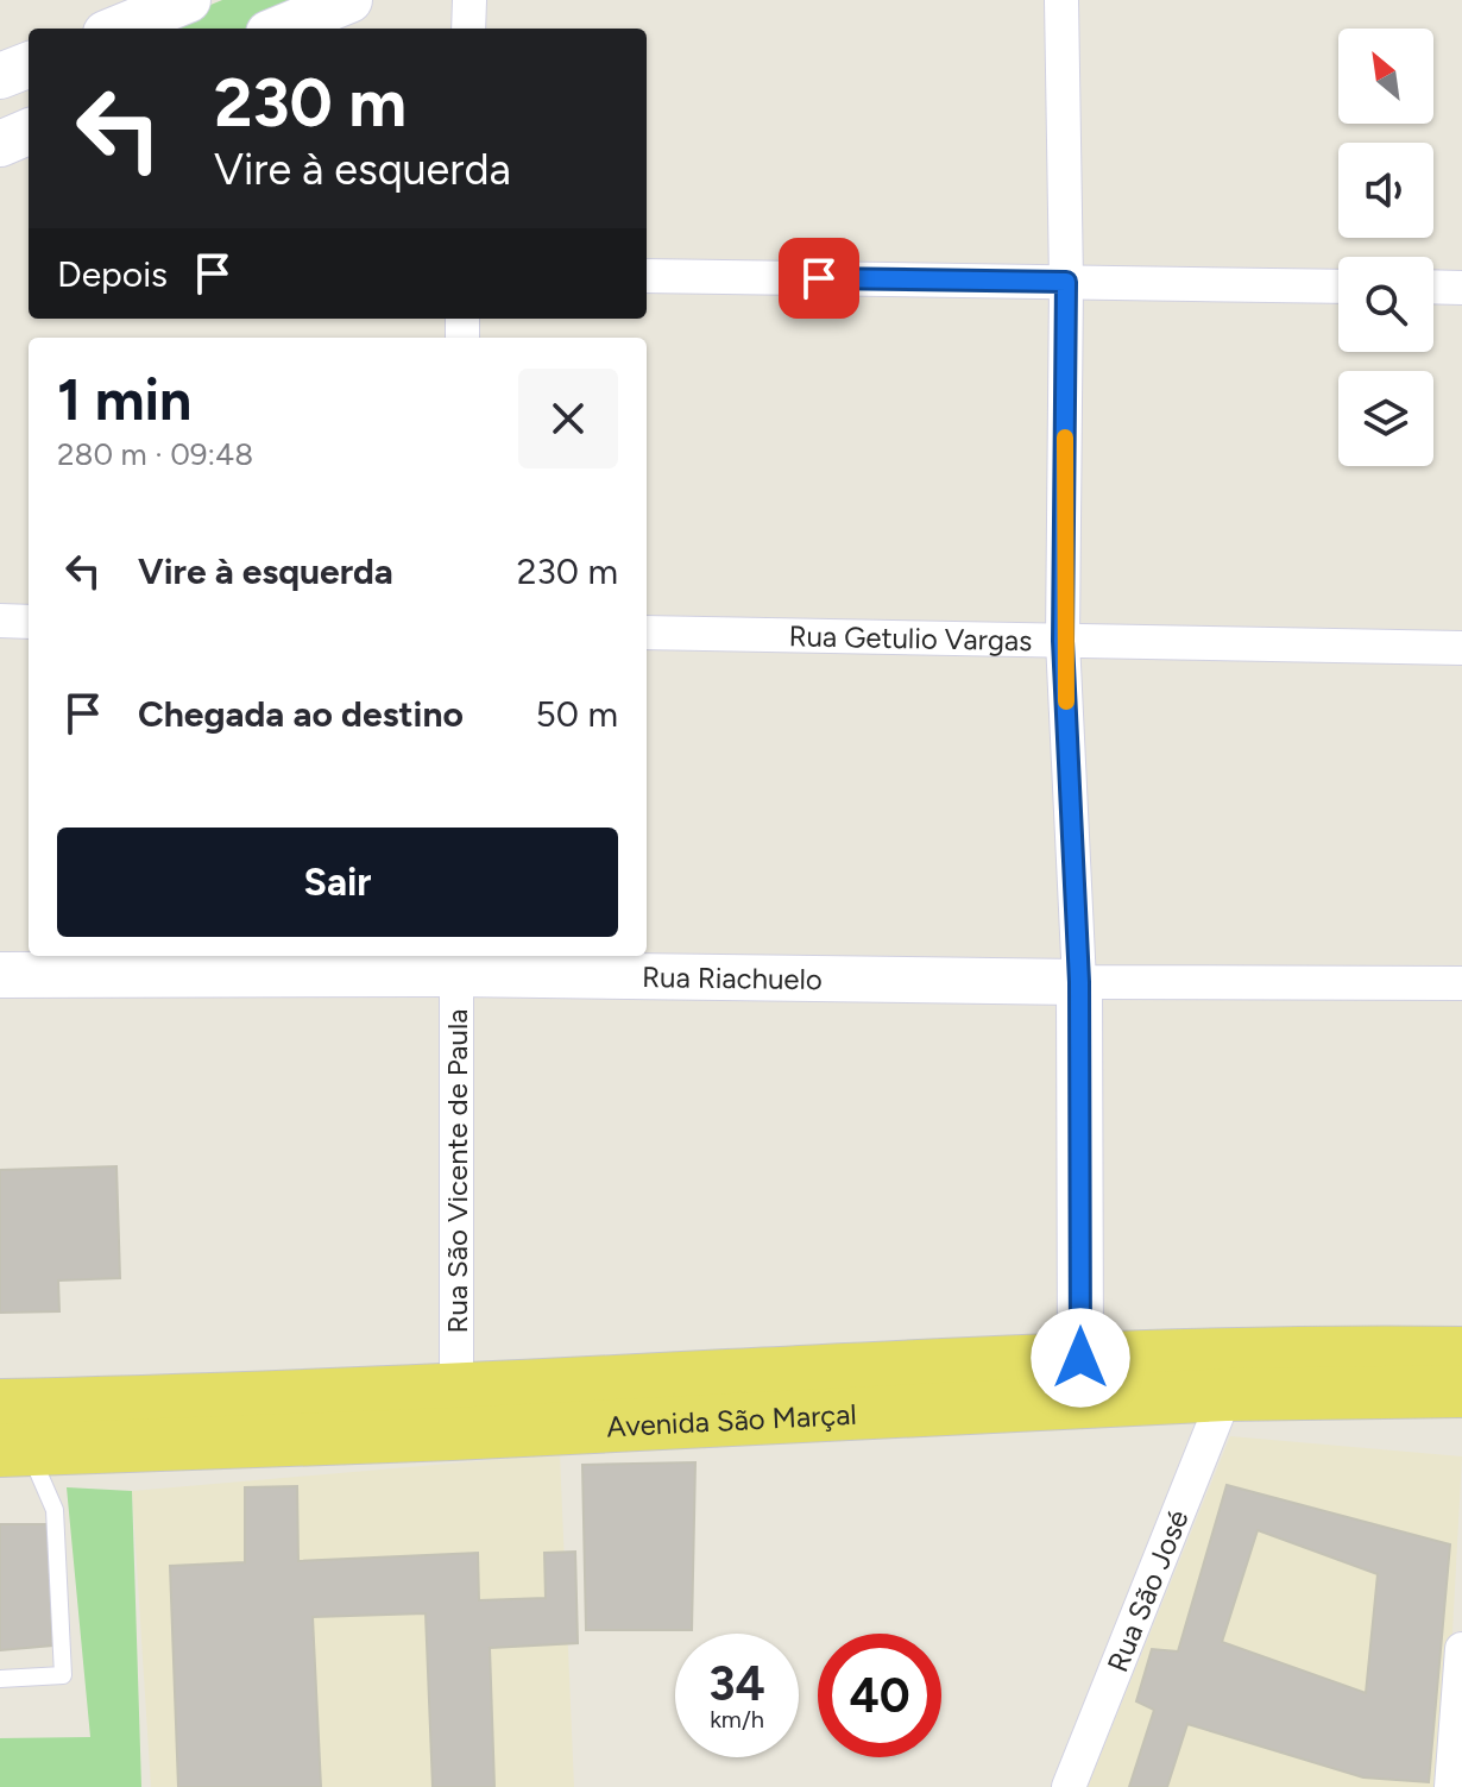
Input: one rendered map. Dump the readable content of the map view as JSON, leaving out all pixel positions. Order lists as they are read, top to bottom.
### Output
{
  "streets": {
    "main road": ["Avenida São Marçal"],
    "street": [
      "Rua Getulio Vargas",
      "Rua Riachuelo",
      "Rua São Vicente de Paula",
      "Rua São José"
    ]
  },
  "crossings": [
    ["Rua Riachuelo", "Rua São Vicente de Paula"],
    ["Rua São Vicente de Paula", "Avenida São Marçal"],
    ["Avenida São Marçal", "Rua São José"]
  ],
  "north": "top left",
  "page": {
    "turn": ["230 m", "Vire à esquerda"],
    "then": "Depois",
    "heading": ["1 min", "280 m · 09:48"],
    "list": [
      {
        "name": "Vire à esquerda",
        "value": "230 m"
      },
      {
        "name": "Chegada ao destino",
        "value": "50 m"
      }
    ],
    "buttons": "Sair",
    "speed": "34 km/h",
    "limit": "40"
  }
}
